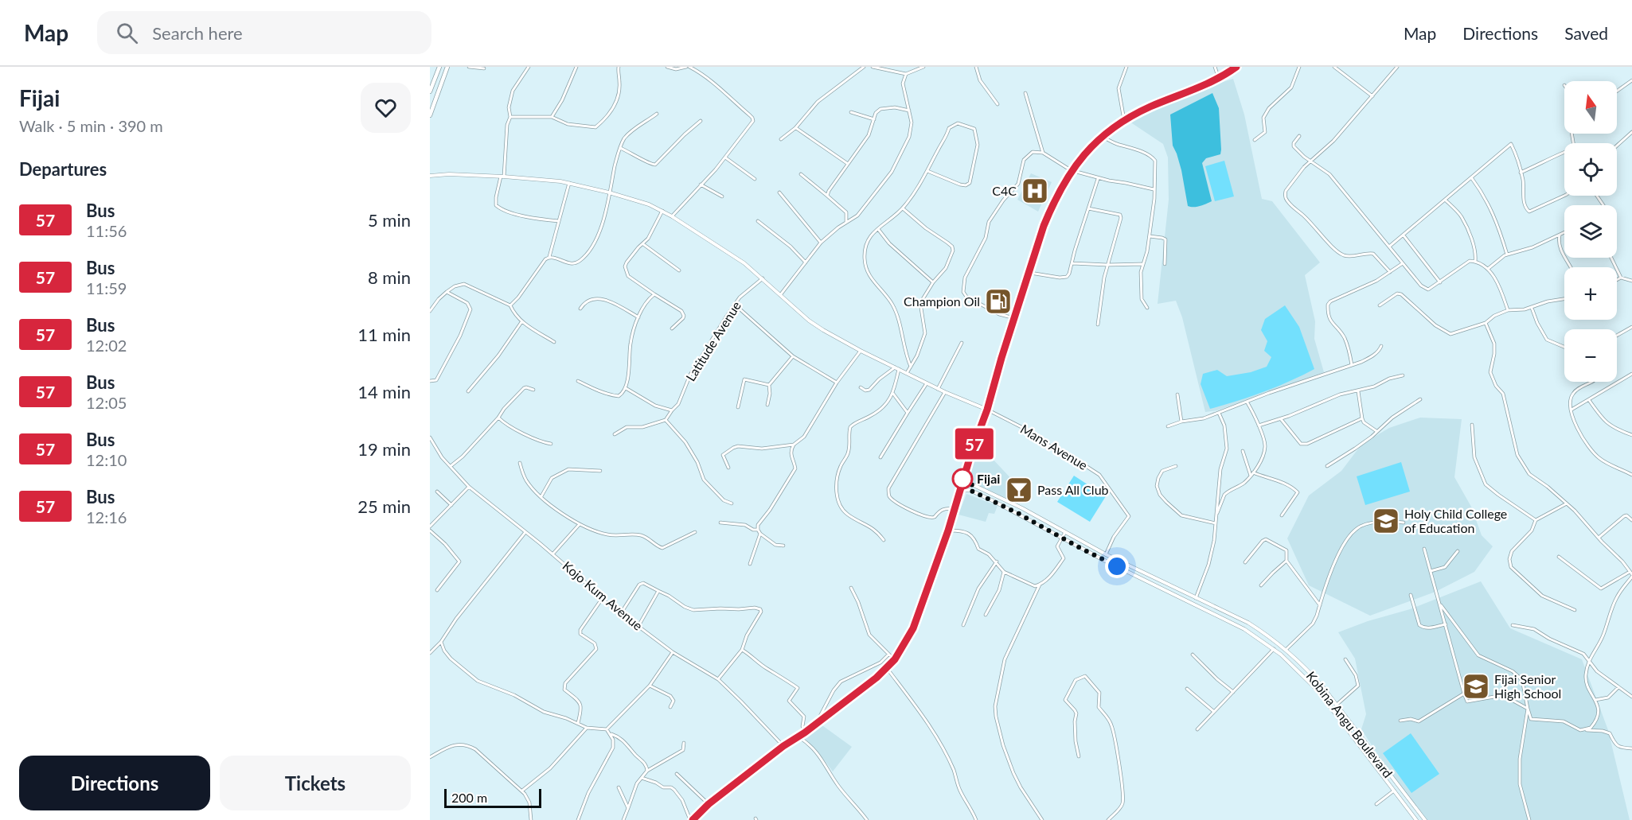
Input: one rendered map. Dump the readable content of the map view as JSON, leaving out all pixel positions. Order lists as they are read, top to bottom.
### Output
{
  "streets": {
    "street": [
      "Latitude Avenue",
      "Mans Avenue",
      "Kojo Kum Avenue",
      "Kobina Angu Boulevard"
    ]
  },
  "crossings": [
    ["Mans Avenue", "Kobina Angu Boulevard"]
  ],
  "places": {
    "hospital": ["C4C"],
    "fuel station": ["Champion Oil"],
    "other": ["Fijai"],
    "bar": ["Pass All Club"],
    "school or university": ["Holy Child College of Education", "Fijai Senior High School"]
  },
  "lines": ["bus line 57"],
  "scale_bar": "200 m",
  "north": "top",
  "page": {
    "header": "Map",
    "search": "Search here",
    "nav": ["Map", "Directions", "Saved"],
    "heading": [
      ["Fijai", "Walk · 5 min · 390 m"],
      "Departures"
    ],
    "on_map": "57",
    "map_buttons": ["+", "−"],
    "list": [
      {
        "mark": "57",
        "name": "Bus",
        "note": "11:56",
        "value": "5 min"
      },
      {
        "mark": "57",
        "name": "Bus",
        "note": "11:59",
        "value": "8 min"
      },
      {
        "mark": "57",
        "name": "Bus",
        "note": "12:02",
        "value": "11 min"
      },
      {
        "mark": "57",
        "name": "Bus",
        "note": "12:05",
        "value": "14 min"
      },
      {
        "mark": "57",
        "name": "Bus",
        "note": "12:10",
        "value": "19 min"
      },
      {
        "mark": "57",
        "name": "Bus",
        "note": "12:16",
        "value": "25 min"
      }
    ],
    "buttons": ["Directions", "Tickets"],
    "scale": "200 m"
  }
}
